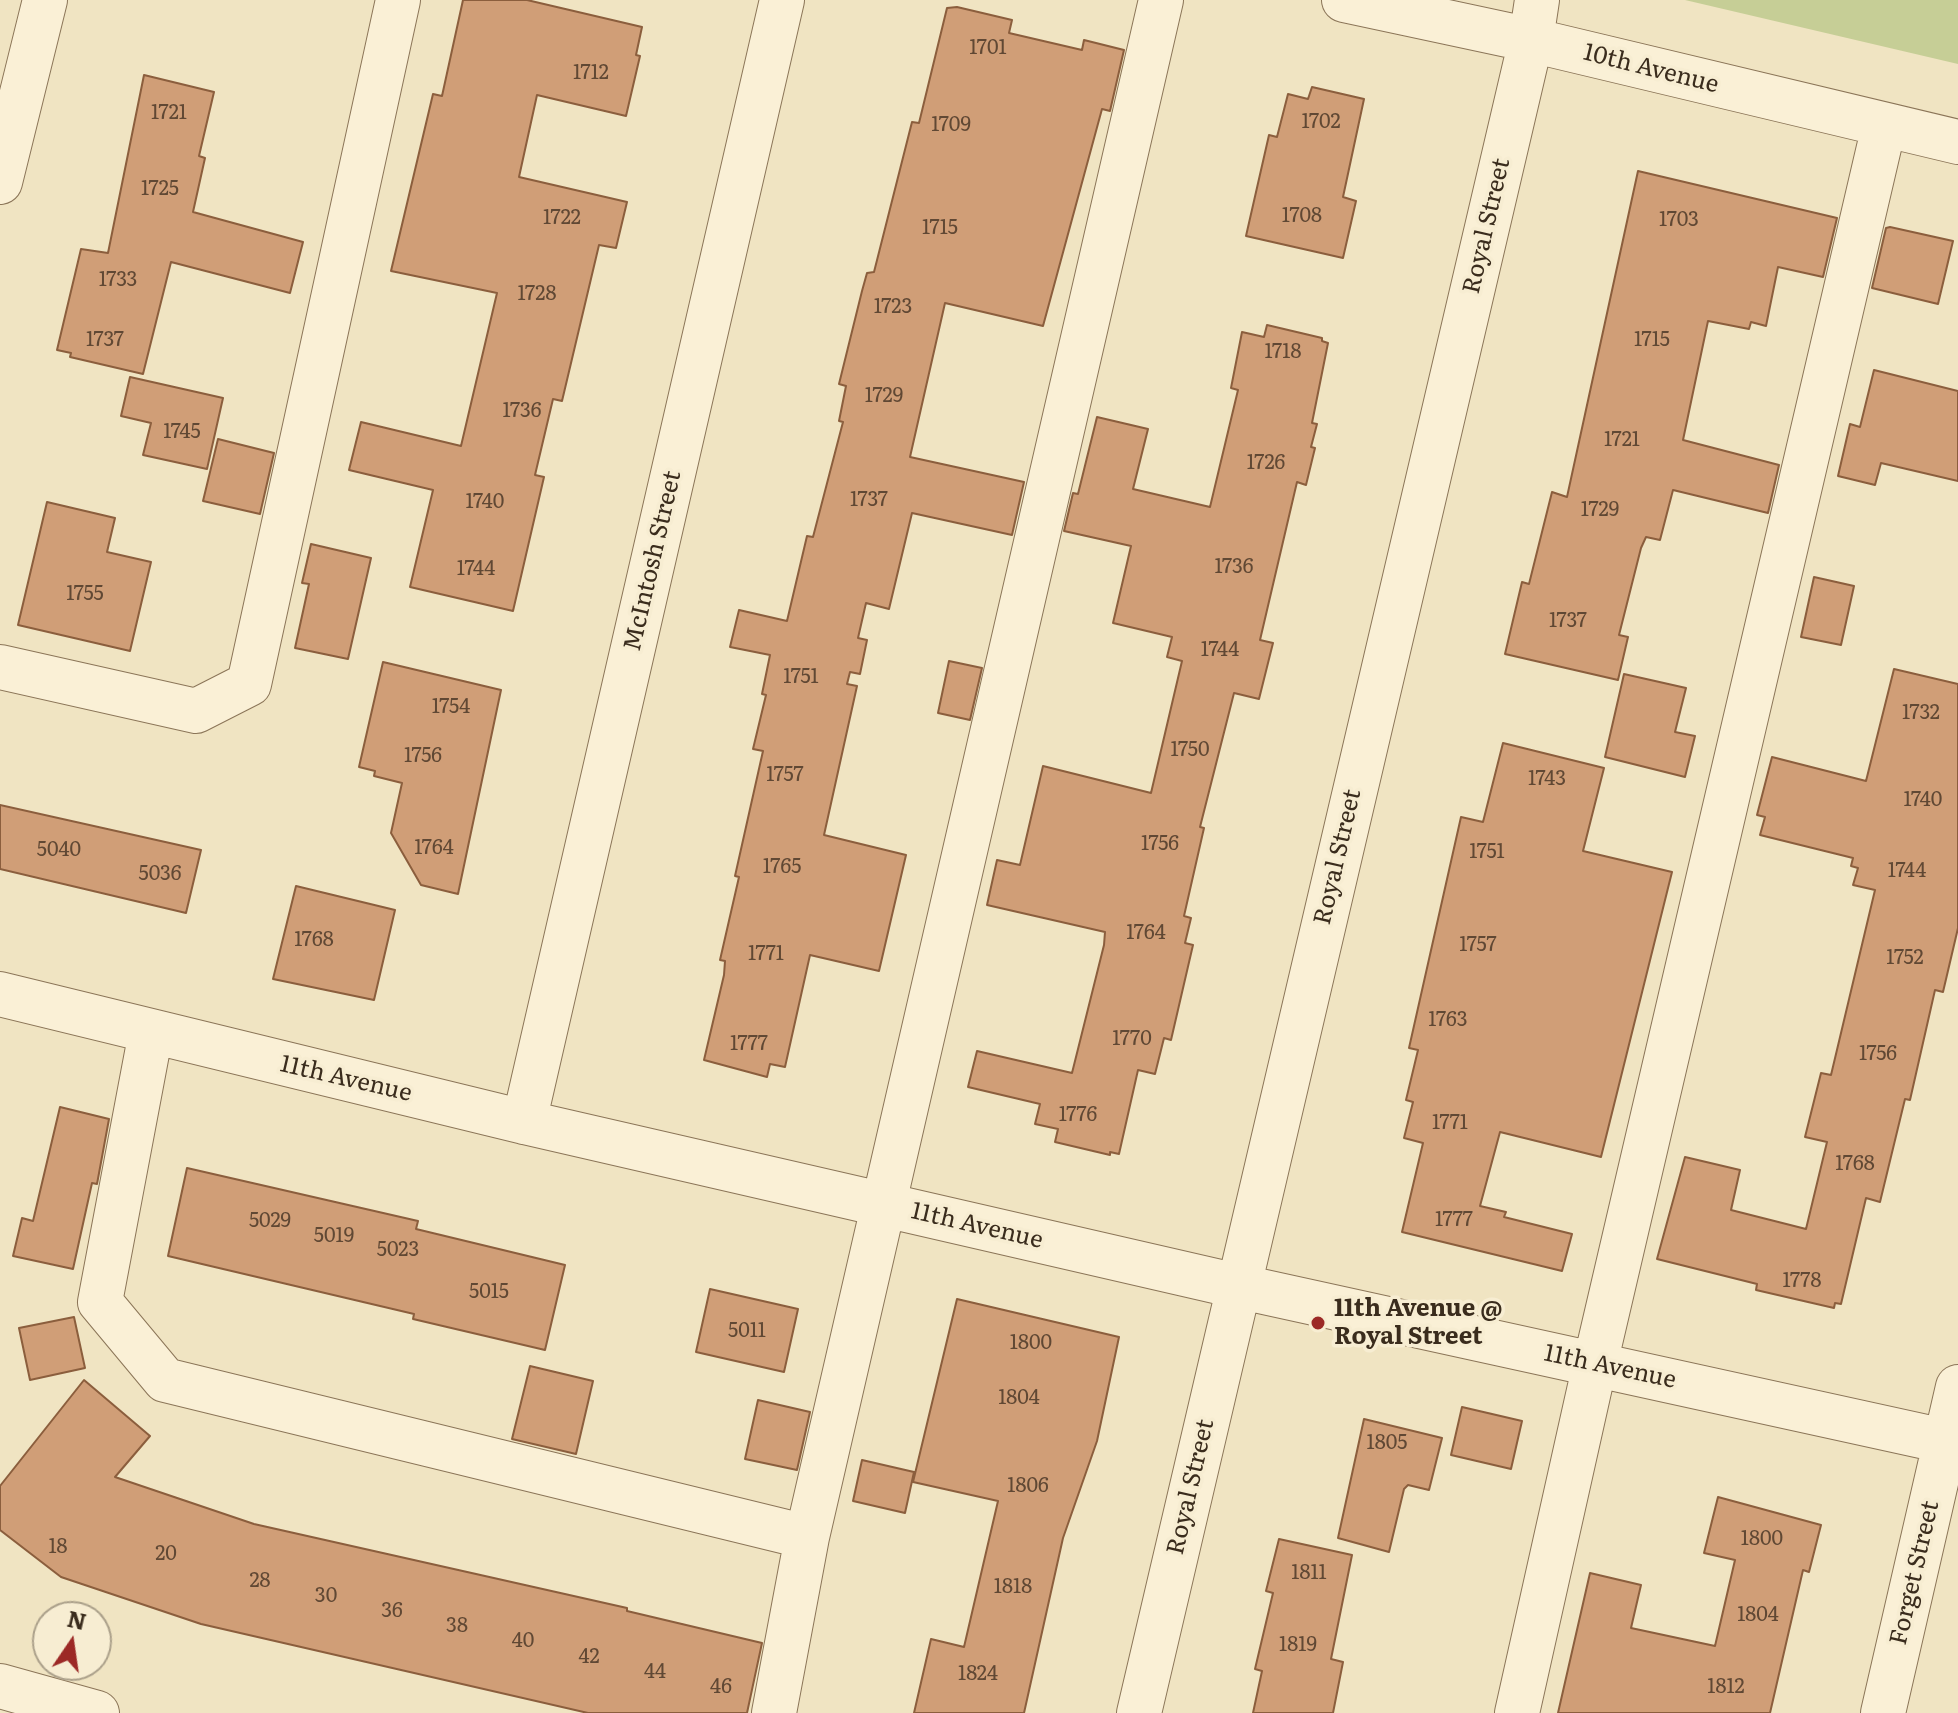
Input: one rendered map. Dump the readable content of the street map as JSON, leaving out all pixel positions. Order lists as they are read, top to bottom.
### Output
{
  "streets": {
    "street": [
      "10th Avenue",
      "Royal Street",
      "McIntosh Street",
      "11th Avenue",
      "Forget Street"
    ]
  },
  "crossings": [
    ["10th Avenue", "Royal Street"],
    ["Royal Street", "11th Avenue"],
    ["McIntosh Street", "11th Avenue"],
    ["11th Avenue", "Forget Street"]
  ],
  "places": ["11th Avenue @ Royal Street"],
  "house_numbers": [
    "1701",
    "1712",
    "1721",
    "1702",
    "1709",
    "1725",
    "1708",
    "1722",
    "1703",
    "1715",
    "1733",
    "1728",
    "1723",
    "1737",
    "1715",
    "1718",
    "1729",
    "1736",
    "1745",
    "1721",
    "1726",
    "1737",
    "1740",
    "1729",
    "1736",
    "1744",
    "1755",
    "1737",
    "1744",
    "1751",
    "1754",
    "1732",
    "1750",
    "1756",
    "1757",
    "1743",
    "1740",
    "1756",
    "1764",
    "5040",
    "1751",
    "1765",
    "1744",
    "5036",
    "1764",
    "1768",
    "1757",
    "1771",
    "1752",
    "1763",
    "1770",
    "1777",
    "1756",
    "1776",
    "1771",
    "1768",
    "1777",
    "5029",
    "5019",
    "5023",
    "1778",
    "5015",
    "5011",
    "1800",
    "1804",
    "1805",
    "1806",
    "1800",
    "18",
    "20",
    "1811",
    "28",
    "1818",
    "30",
    "36",
    "1804",
    "38",
    "40",
    "1819",
    "42",
    "44",
    "1824",
    "46",
    "1812"
  ],
  "north": "top"
}
